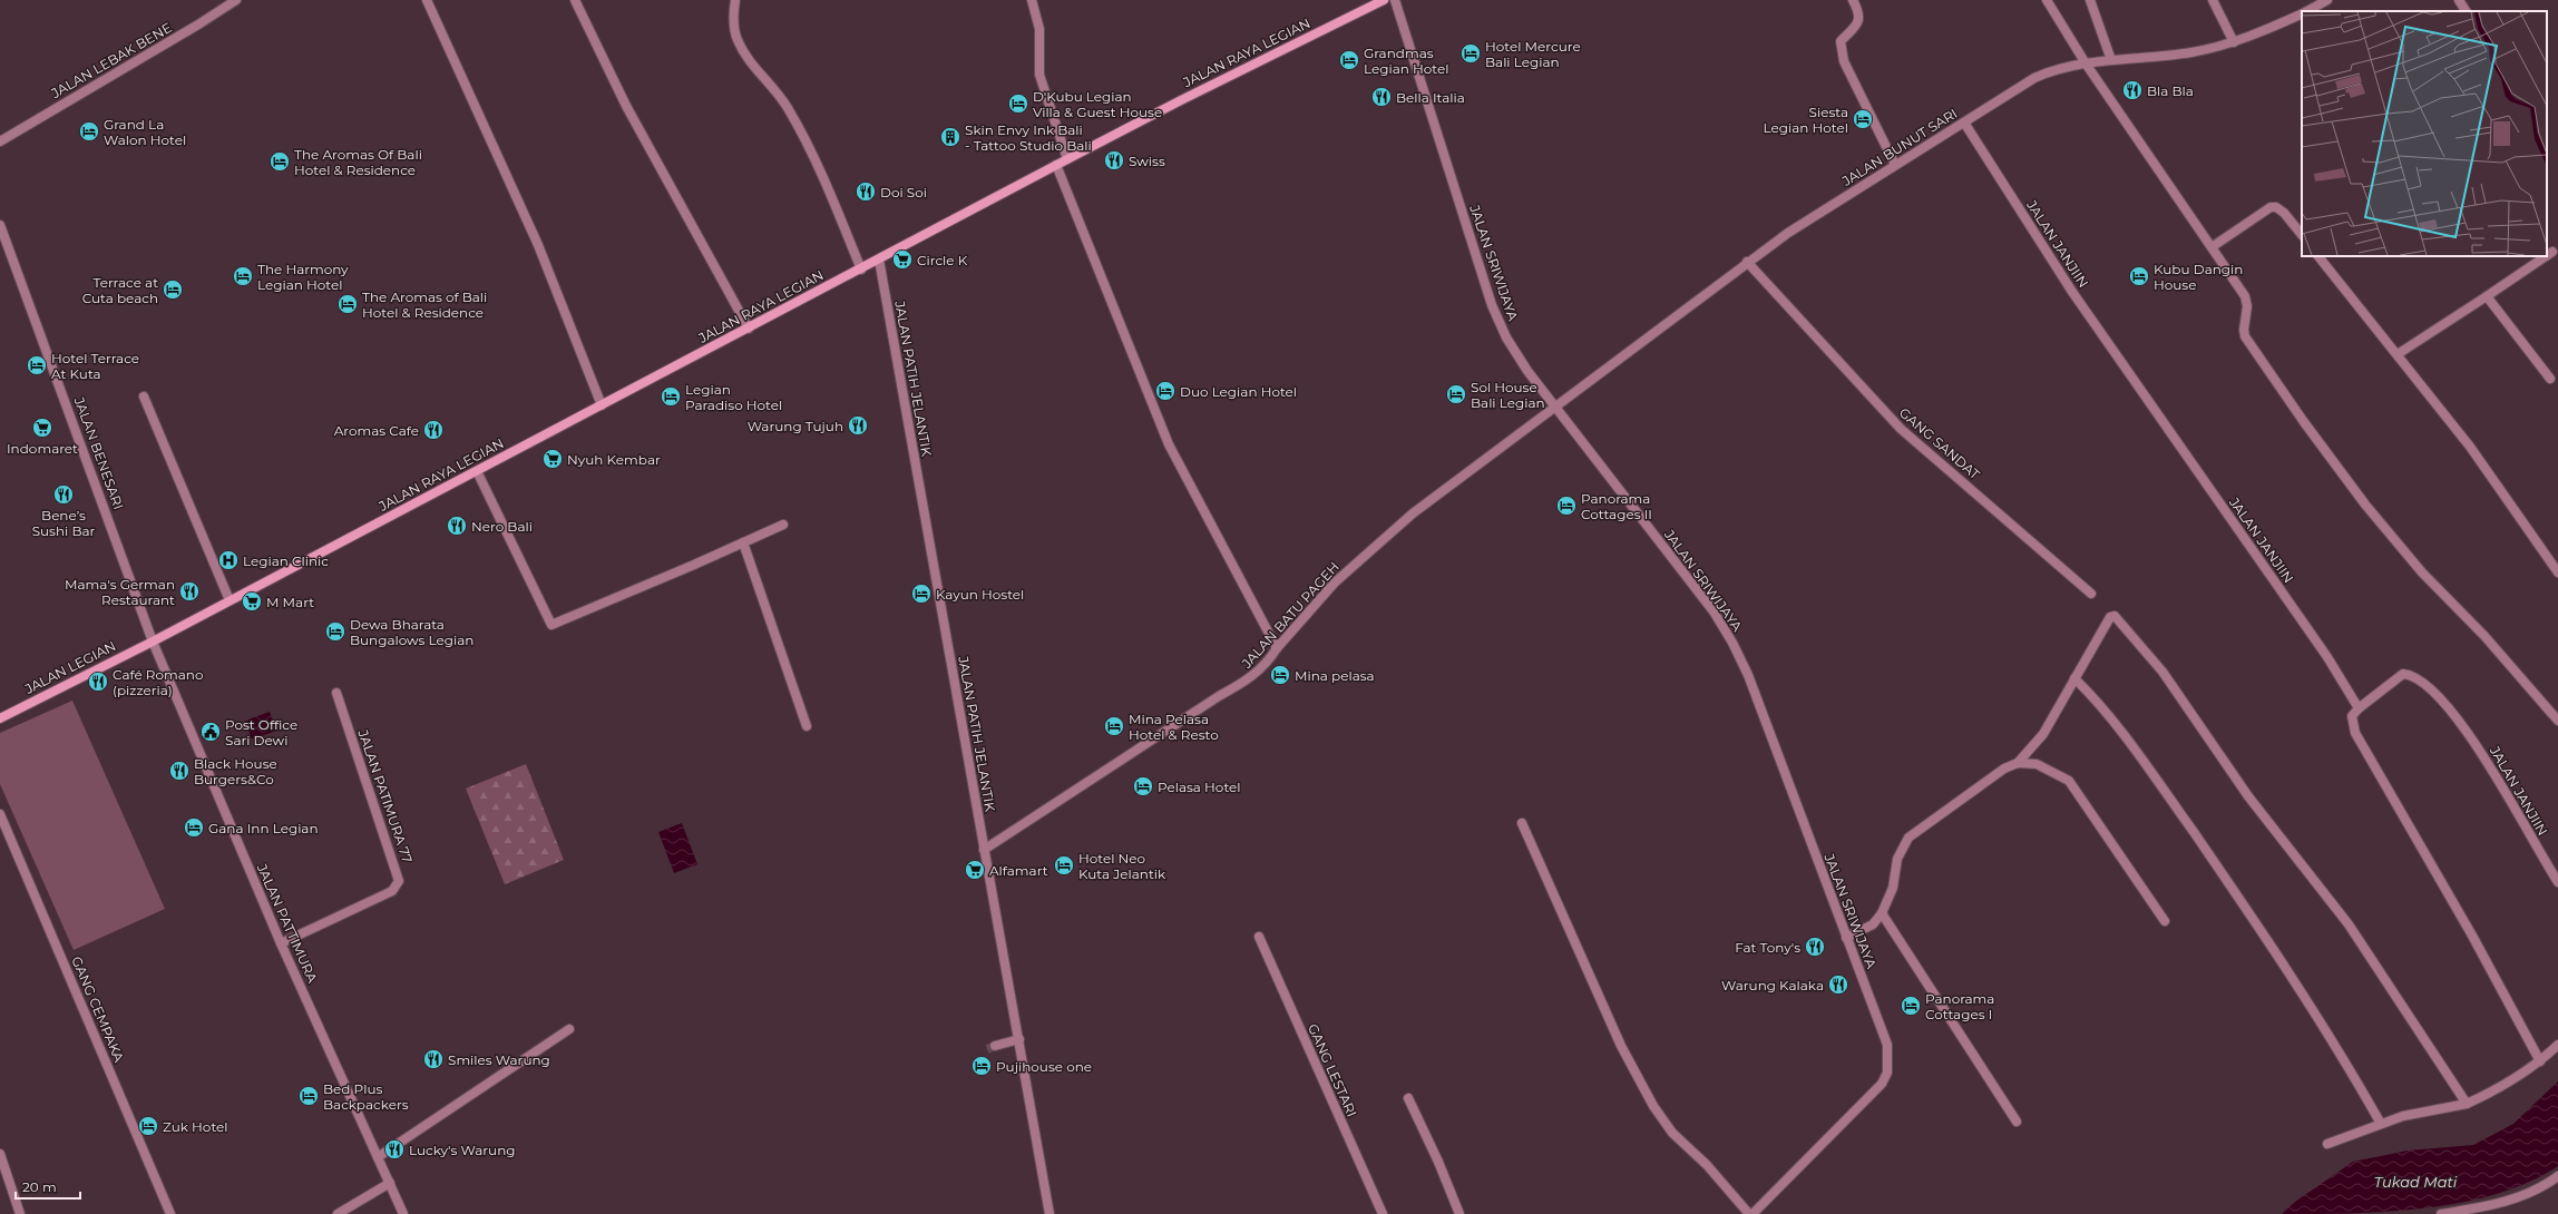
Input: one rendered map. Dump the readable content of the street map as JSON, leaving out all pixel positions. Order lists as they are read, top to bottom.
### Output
{
  "streets": {
    "main road": ["JALAN RAYA LEGIAN", "JALAN LEGIAN"],
    "street": [
      "JALAN LEBAK BENE",
      "JALAN BUNUT SARI",
      "JALAN JANJIIN",
      "JALAN SRIWIJAYA",
      "JALAN PATIH JELANTIK",
      "GANG SANDAT",
      "JALAN BENESARI",
      "JALAN BATU PAGEH",
      "JALAN PATIMURA 77",
      "JALAN PATTIMURA",
      "GANG CEMPAKA",
      "GANG LESTARI"
    ]
  },
  "crossings": [
    ["JALAN RAYA LEGIAN", "JALAN PATIH JELANTIK"],
    ["JALAN RAYA LEGIAN", "JALAN BENESARI"],
    ["JALAN RAYA LEGIAN", "JALAN LEGIAN"],
    ["JALAN RAYA LEGIAN", "JALAN PATTIMURA"],
    ["JALAN BUNUT SARI", "JALAN JANJIIN"],
    ["JALAN BUNUT SARI", "JALAN SRIWIJAYA"],
    ["JALAN BUNUT SARI", "GANG SANDAT"],
    ["JALAN BUNUT SARI", "JALAN BATU PAGEH"],
    ["JALAN SRIWIJAYA", "JALAN BATU PAGEH"],
    ["JALAN PATIH JELANTIK", "JALAN BATU PAGEH"],
    ["JALAN BENESARI", "JALAN LEGIAN"],
    ["JALAN BENESARI", "JALAN PATTIMURA"],
    ["JALAN LEGIAN", "JALAN PATTIMURA"],
    ["JALAN PATIMURA 77", "JALAN PATTIMURA"]
  ],
  "water": ["Tukad Mati"],
  "places": {
    "hotel": [
      "Hotel Mercure Bali Legian",
      "Grandmas Legian Hotel",
      "D'Kubu Legian Villa & Guest House",
      "Siesta Legian Hotel",
      "Grand La Walon Hotel",
      "The Aromas Of Bali Hotel & Residence",
      "The Harmony Legian Hotel",
      "Kubu Dangin House",
      "Terrace at Cuta beach",
      "The Aromas of Bali Hotel & Residence",
      "Hotel Terrace At Kuta",
      "Duo Legian Hotel",
      "Sol House Bali Legian",
      "Legian Paradiso Hotel",
      "Panorama Cottages II",
      "Kayun Hostel",
      "Dewa Bharata Bungalows Legian",
      "Mina pelasa",
      "Mina Pelasa Hotel & Resto",
      "Pelasa Hotel",
      "Gana Inn Legian",
      "Hotel Neo Kuta Jelantik",
      "Panorama Cottages I",
      "Pujihouse one",
      "Bed Plus Backpackers",
      "Zuk Hotel"
    ],
    "restaurant": [
      "Bla Bla",
      "Bella Italia",
      "Swiss",
      "Doi Soi",
      "Warung Tujuh",
      "Aromas Cafe",
      "Bene’s Sushi Bar",
      "Nero Bali",
      "Mama's German Restaurant",
      "Café Romano (pizzeria)",
      "Black House Burgers&Co",
      "Fat Tony's",
      "Warung Kalaka",
      "Smiles Warung",
      "Lucky's Warung"
    ],
    "building": ["Skin Envy Ink Bali - Tattoo Studio Bali"],
    "supermarket": [
      "Circle K",
      "Indomaret",
      "Nyuh Kembar",
      "M Mart",
      "Alfamart"
    ],
    "hospital": ["Legian Clinic"],
    "public building": ["Post Office Sari Dewi"]
  },
  "scale_bar": "20 m"
}
